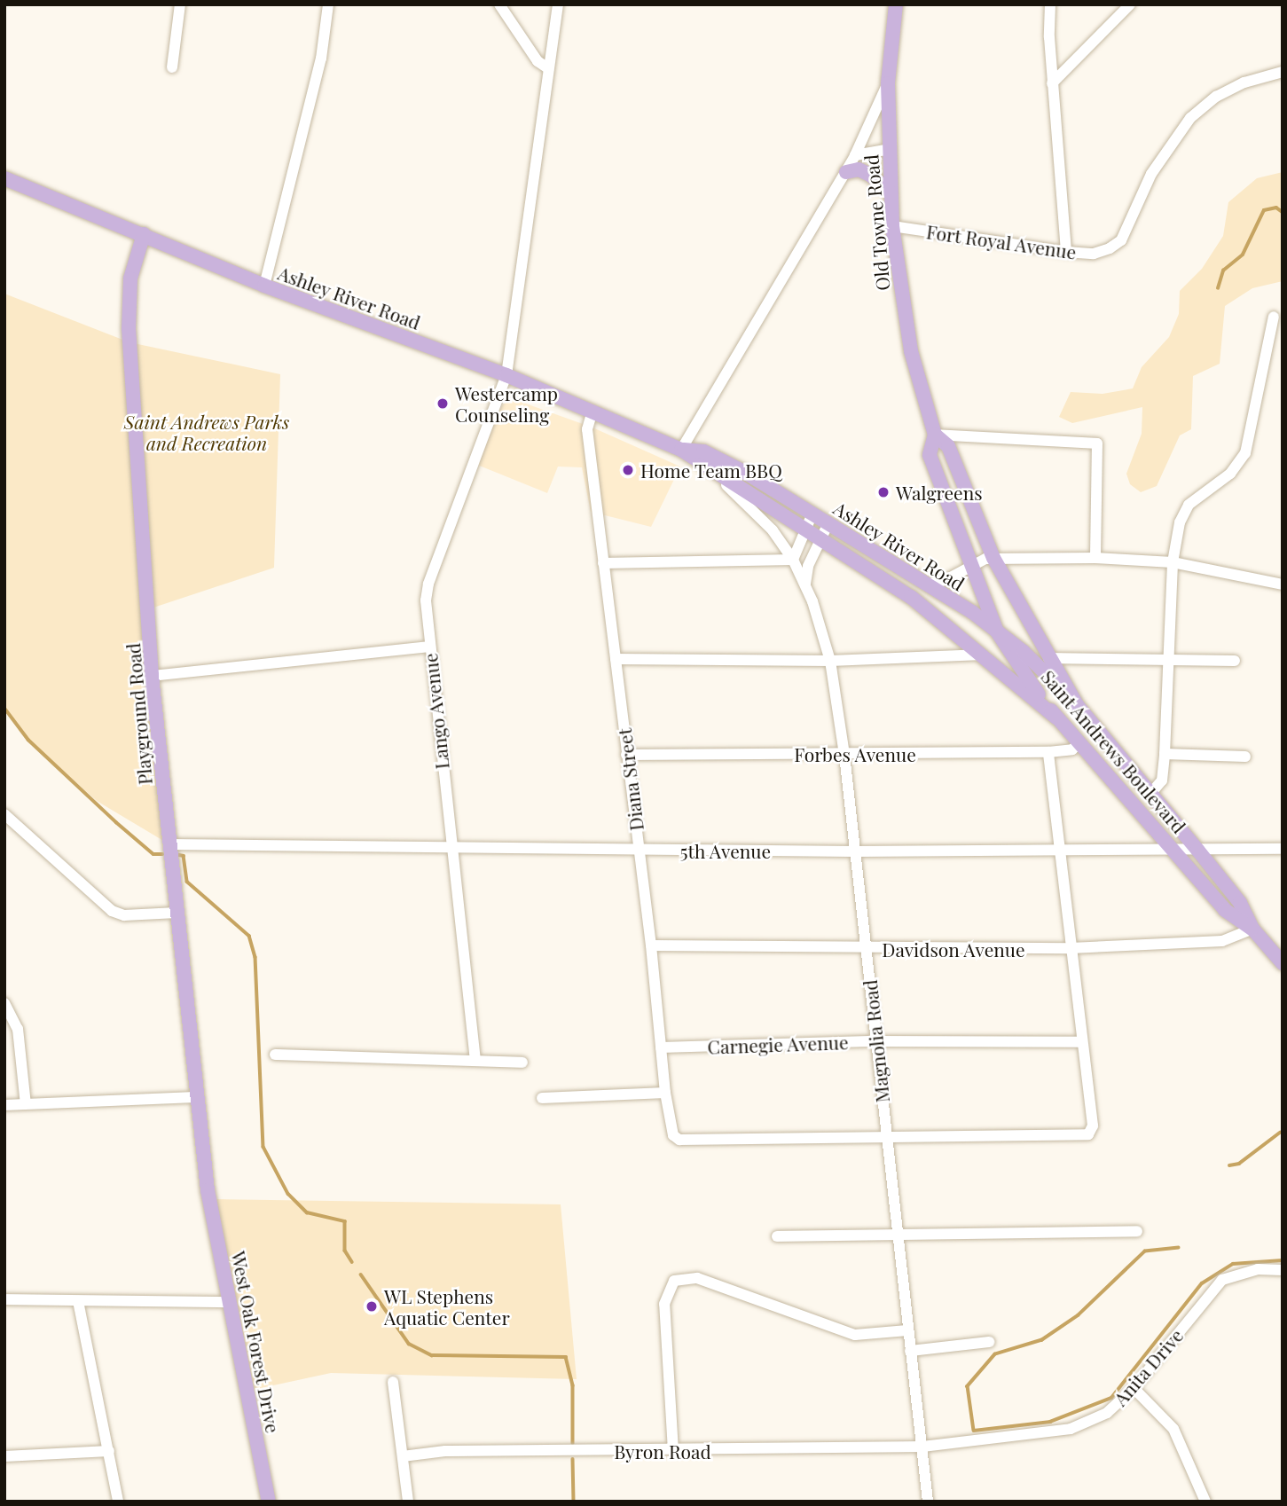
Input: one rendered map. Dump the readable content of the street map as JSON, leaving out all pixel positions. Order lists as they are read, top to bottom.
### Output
{
  "streets": {
    "main road": [
      "Old Towne Road",
      "Ashley River Road",
      "Playground Road",
      "Saint Andrews Boulevard",
      "West Oak Forest Drive"
    ],
    "street": [
      "Fort Royal Avenue",
      "Lango Avenue",
      "Forbes Avenue",
      "Diana Street",
      "5th Avenue",
      "Davidson Avenue",
      "Magnolia Road",
      "Carnegie Avenue",
      "Anita Drive",
      "Byron Road"
    ]
  },
  "crossings": [
    ["Old Towne Road", "Fort Royal Avenue"],
    ["Old Towne Road", "Saint Andrews Boulevard"],
    ["Ashley River Road", "Lango Avenue"],
    ["Ashley River Road", "Playground Road"],
    ["Ashley River Road", "Saint Andrews Boulevard"],
    ["Ashley River Road", "Diana Street"],
    ["Ashley River Road", "Magnolia Road"],
    ["Lango Avenue", "5th Avenue"],
    ["Playground Road", "5th Avenue"],
    ["Playground Road", "West Oak Forest Drive"],
    ["Saint Andrews Boulevard", "Forbes Avenue"],
    ["Saint Andrews Boulevard", "5th Avenue"],
    ["Saint Andrews Boulevard", "Davidson Avenue"],
    ["Forbes Avenue", "Diana Street"],
    ["Forbes Avenue", "Magnolia Road"],
    ["Diana Street", "5th Avenue"],
    ["Diana Street", "Davidson Avenue"],
    ["Diana Street", "Magnolia Road"],
    ["Diana Street", "Carnegie Avenue"],
    ["5th Avenue", "Magnolia Road"],
    ["Davidson Avenue", "Magnolia Road"],
    ["Magnolia Road", "Carnegie Avenue"],
    ["Magnolia Road", "Anita Drive"],
    ["Magnolia Road", "Byron Road"],
    ["Anita Drive", "Byron Road"]
  ],
  "parks": ["Saint Andrews Parks and Recreation"],
  "places": [
    "Westercamp Counseling",
    "Home Team BBQ",
    "Walgreens",
    "WL Stephens Aquatic Center"
  ]
}
